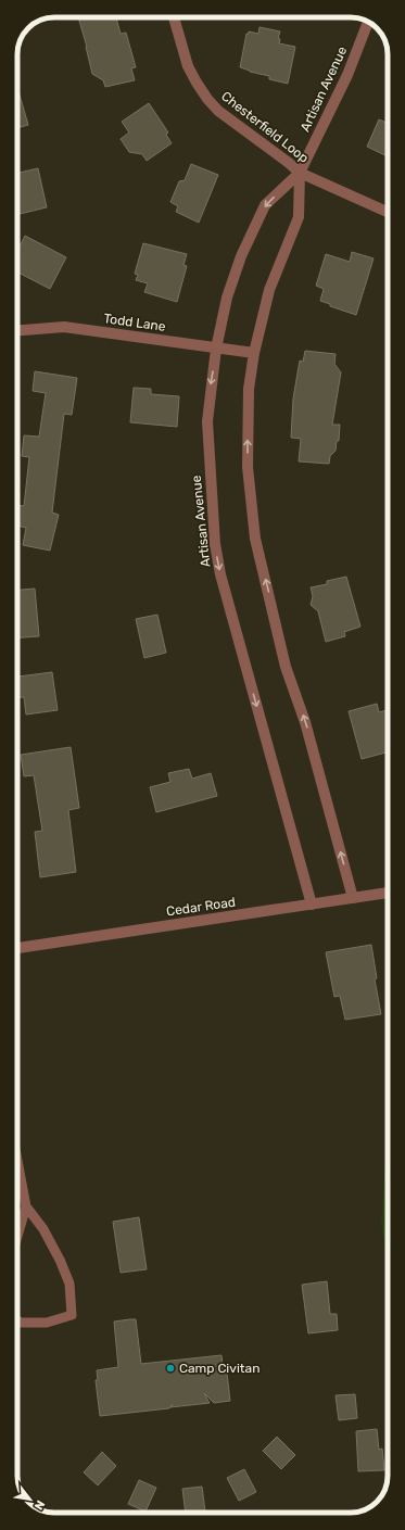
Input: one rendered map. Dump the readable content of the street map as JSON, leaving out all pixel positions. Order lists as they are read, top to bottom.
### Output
{
  "streets": {
    "street": [
      "Artisan Avenue",
      "Chesterfield Loop",
      "Todd Lane",
      "Cedar Road"
    ]
  },
  "crossings": [
    ["Artisan Avenue", "Chesterfield Loop"],
    ["Artisan Avenue", "Todd Lane"],
    ["Artisan Avenue", "Cedar Road"]
  ],
  "places": ["Camp Civitan"],
  "north": "bottom right"
}
